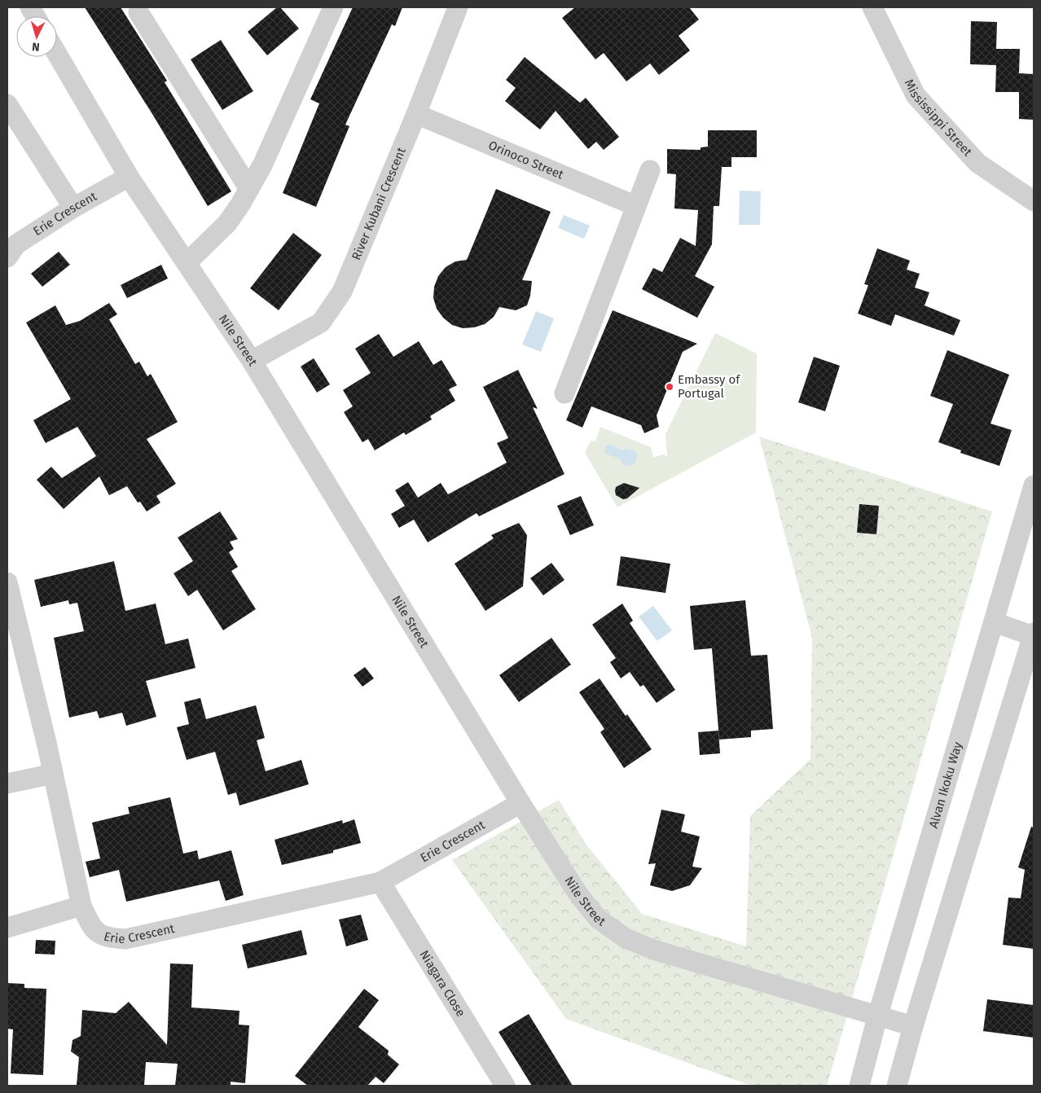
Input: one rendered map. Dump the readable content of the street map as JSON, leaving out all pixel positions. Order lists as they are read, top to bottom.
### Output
{
  "streets": {
    "street": [
      "Mississippi Street",
      "Orinoco Street",
      "River Kubani Crescent",
      "Erie Crescent",
      "Nile Street",
      "Alvan Ikoku Way",
      "Niagara Close"
    ]
  },
  "crossings": [
    ["Orinoco Street", "River Kubani Crescent"],
    ["River Kubani Crescent", "Nile Street"],
    ["Erie Crescent", "Nile Street"],
    ["Erie Crescent", "Niagara Close"],
    ["Nile Street", "Alvan Ikoku Way"]
  ],
  "places": ["Embassy of Portugal"],
  "north": "bottom"
}
